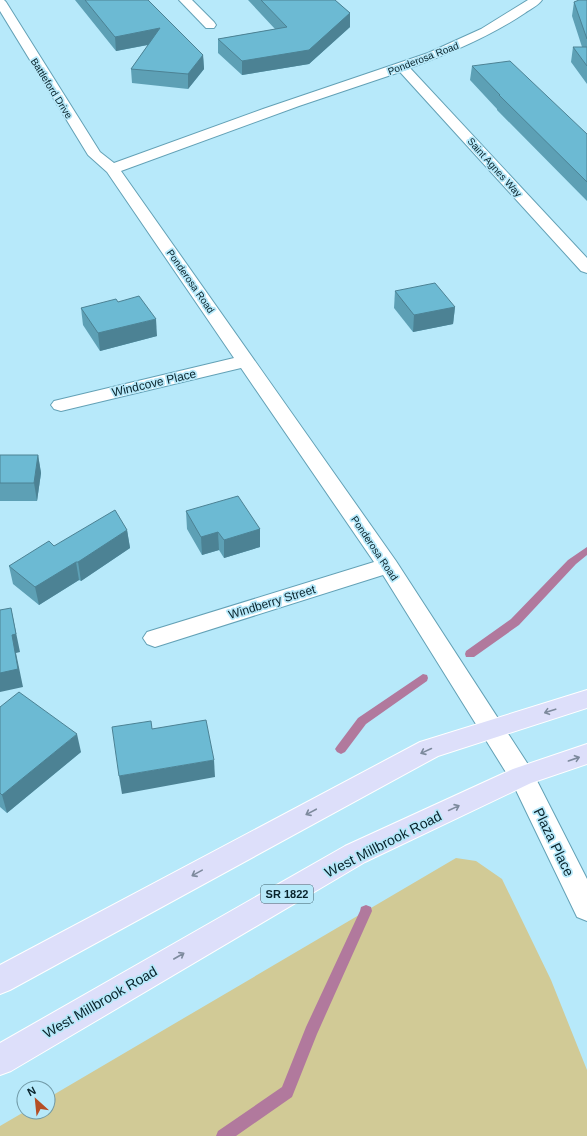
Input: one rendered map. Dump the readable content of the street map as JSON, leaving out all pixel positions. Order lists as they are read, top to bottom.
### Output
{
  "streets": {
    "main road": ["West Millbrook Road", "SR 1822"],
    "street": [
      "Ponderosa Road",
      "Battleford Drive",
      "Saint Agnes Way",
      "Windcove Place",
      "Windberry Street",
      "Plaza Place"
    ]
  },
  "crossings": [
    ["Ponderosa Road", "Battleford Drive"],
    ["Ponderosa Road", "Saint Agnes Way"],
    ["Ponderosa Road", "Windcove Place"],
    ["Ponderosa Road", "Windberry Street"],
    ["Ponderosa Road", "Plaza Place"],
    ["Ponderosa Road", "West Millbrook Road"],
    ["Plaza Place", "West Millbrook Road"]
  ],
  "north": "top left"
}
